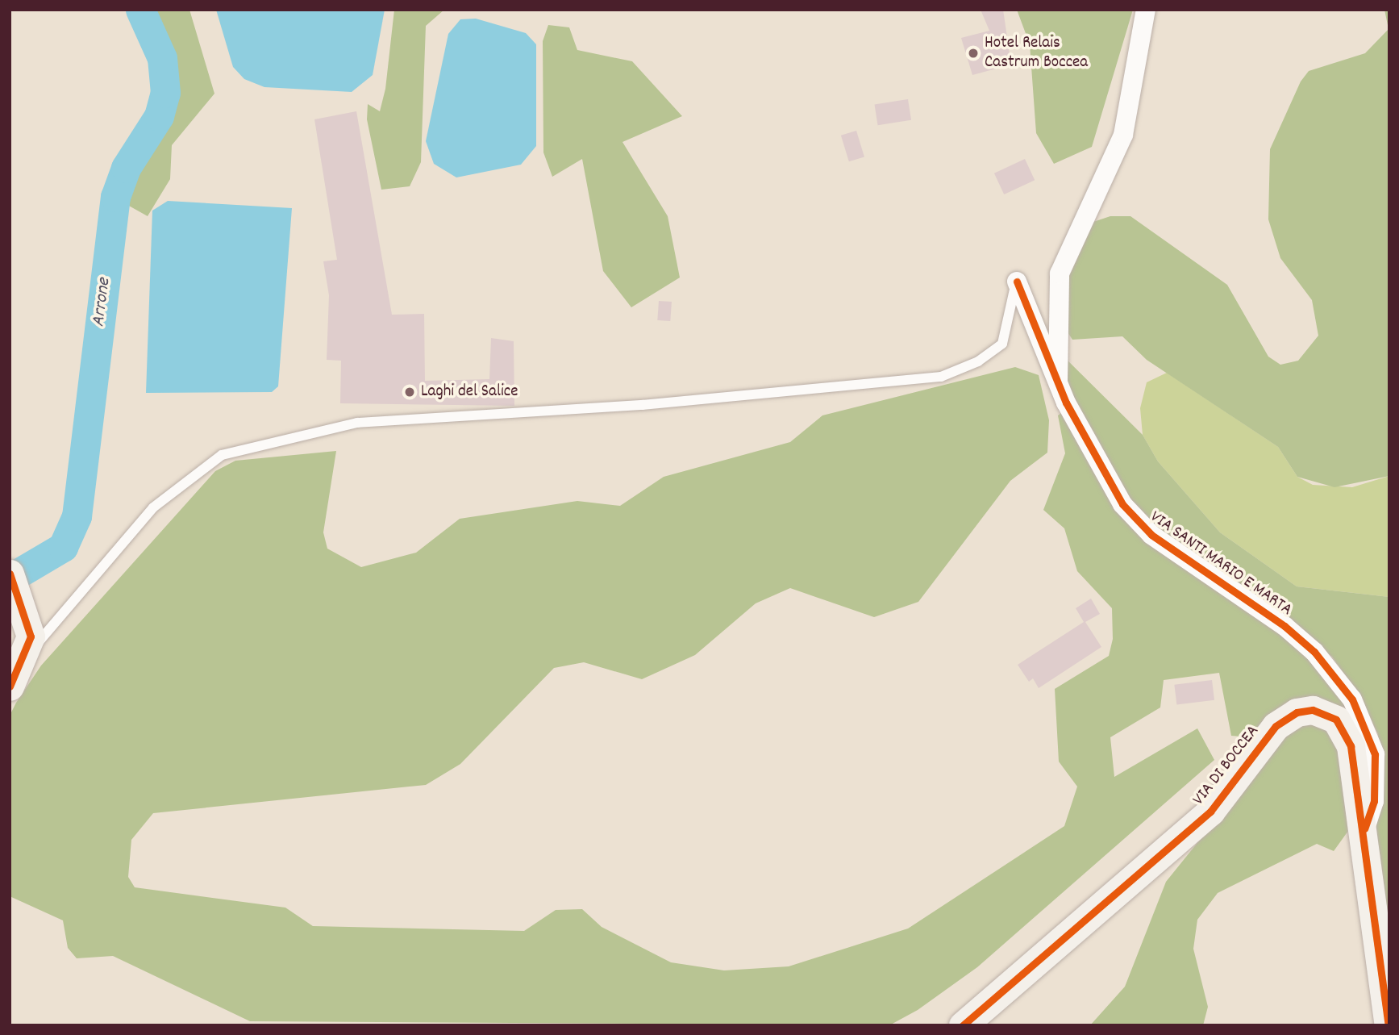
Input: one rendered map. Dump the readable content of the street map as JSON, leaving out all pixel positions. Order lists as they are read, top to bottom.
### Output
{
  "streets": {
    "street": ["VIA SANTI MARIO E MARTA", "VIA DI BOCCEA"]
  },
  "crossings": [
    ["VIA SANTI MARIO E MARTA", "VIA DI BOCCEA"]
  ],
  "water": ["Arrone"],
  "places": ["Hotel Relais Castrum Boccea", "Laghi del Salice"]
}
